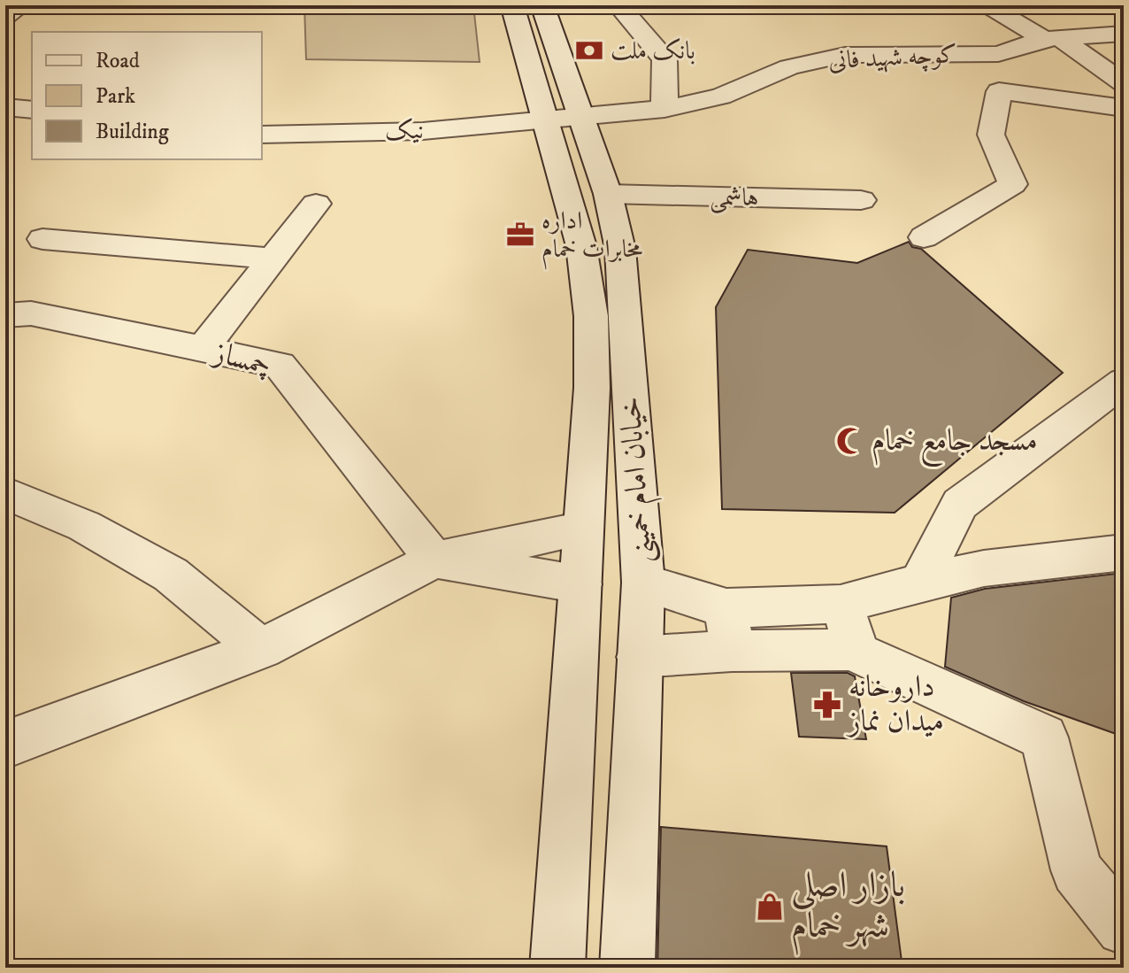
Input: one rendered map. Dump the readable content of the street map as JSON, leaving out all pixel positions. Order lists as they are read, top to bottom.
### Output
{
  "streets": {
    "street": [
      "کوچه شهید فانی",
      "نیک",
      "هاشمی",
      "چمساز",
      "خیابان امام خمینی"
    ]
  },
  "crossings": [
    ["کوچه شهید فانی", "نیک"],
    ["کوچه شهید فانی", "خیابان امام خمینی"],
    ["نیک", "خیابان امام خمینی"],
    ["هاشمی", "خیابان امام خمینی"]
  ],
  "places": {
    "bank": ["بانک ملت"],
    "office": ["اداره مخابرات خمام"],
    "mosque": ["مسجد جامع خمام"],
    "pharmacy": ["داروخانه میدان نماز"],
    "shop": ["بازار اصلی شهر خمام"]
  },
  "legend": ["Road", "Park", "Building"]
}
